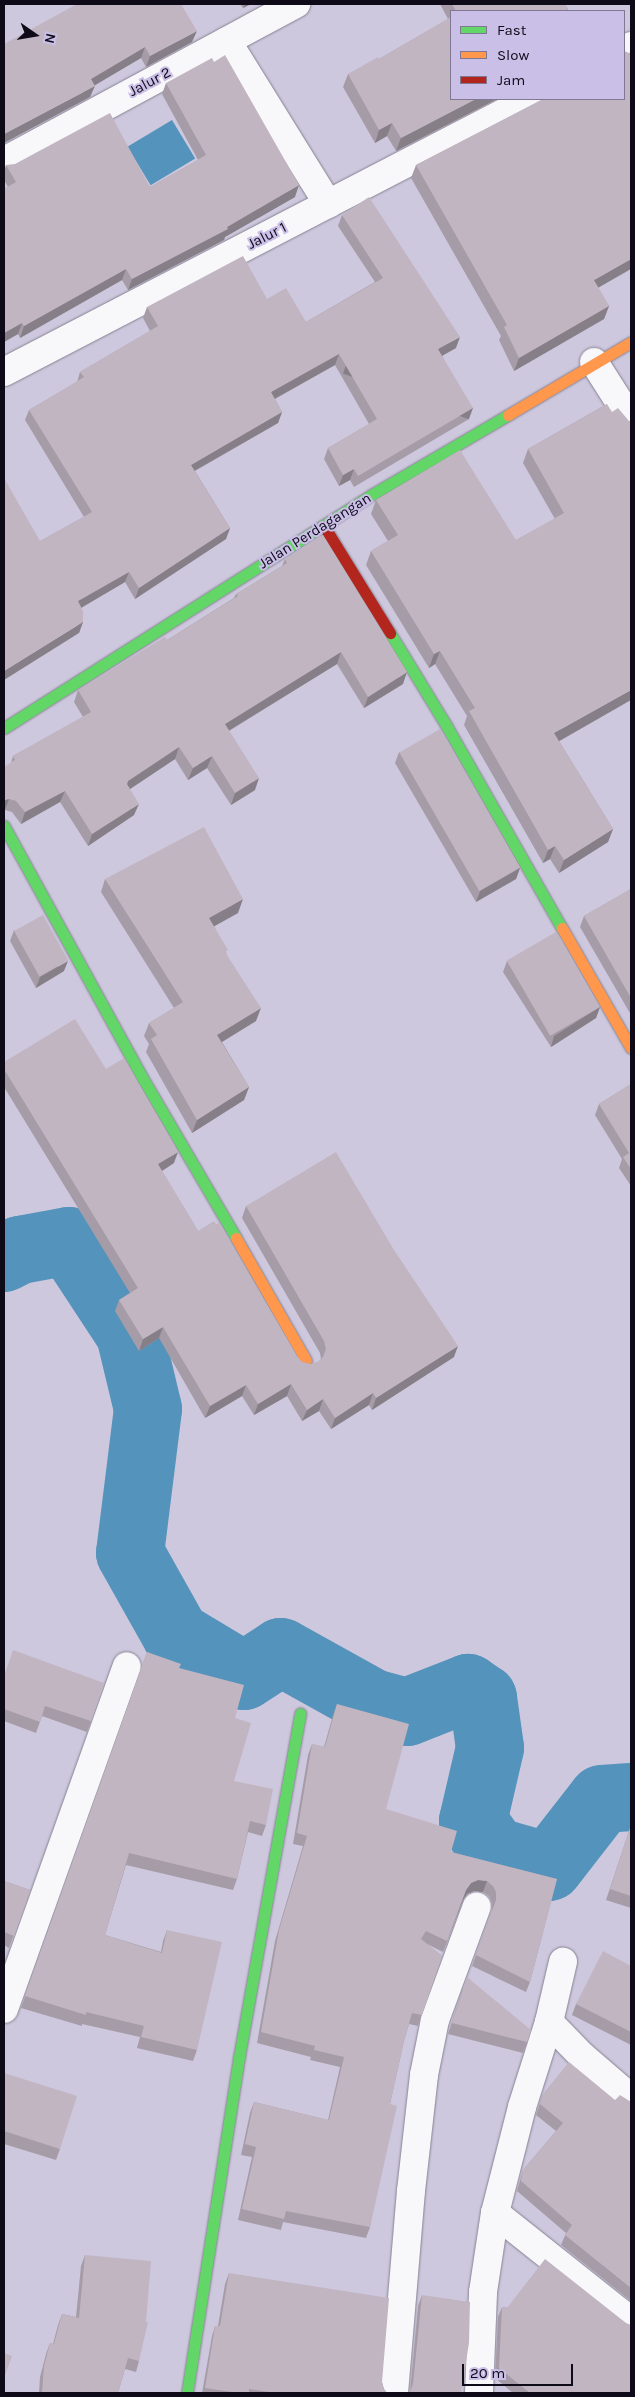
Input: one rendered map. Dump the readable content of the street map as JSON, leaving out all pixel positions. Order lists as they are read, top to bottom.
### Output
{
  "streets": {
    "street": ["Jalur 2", "Jalur 1", "Jalan Perdagangan"]
  },
  "legend": ["Fast", "Slow", "Jam"],
  "scale_bar": "20 m",
  "north": "right"
}
